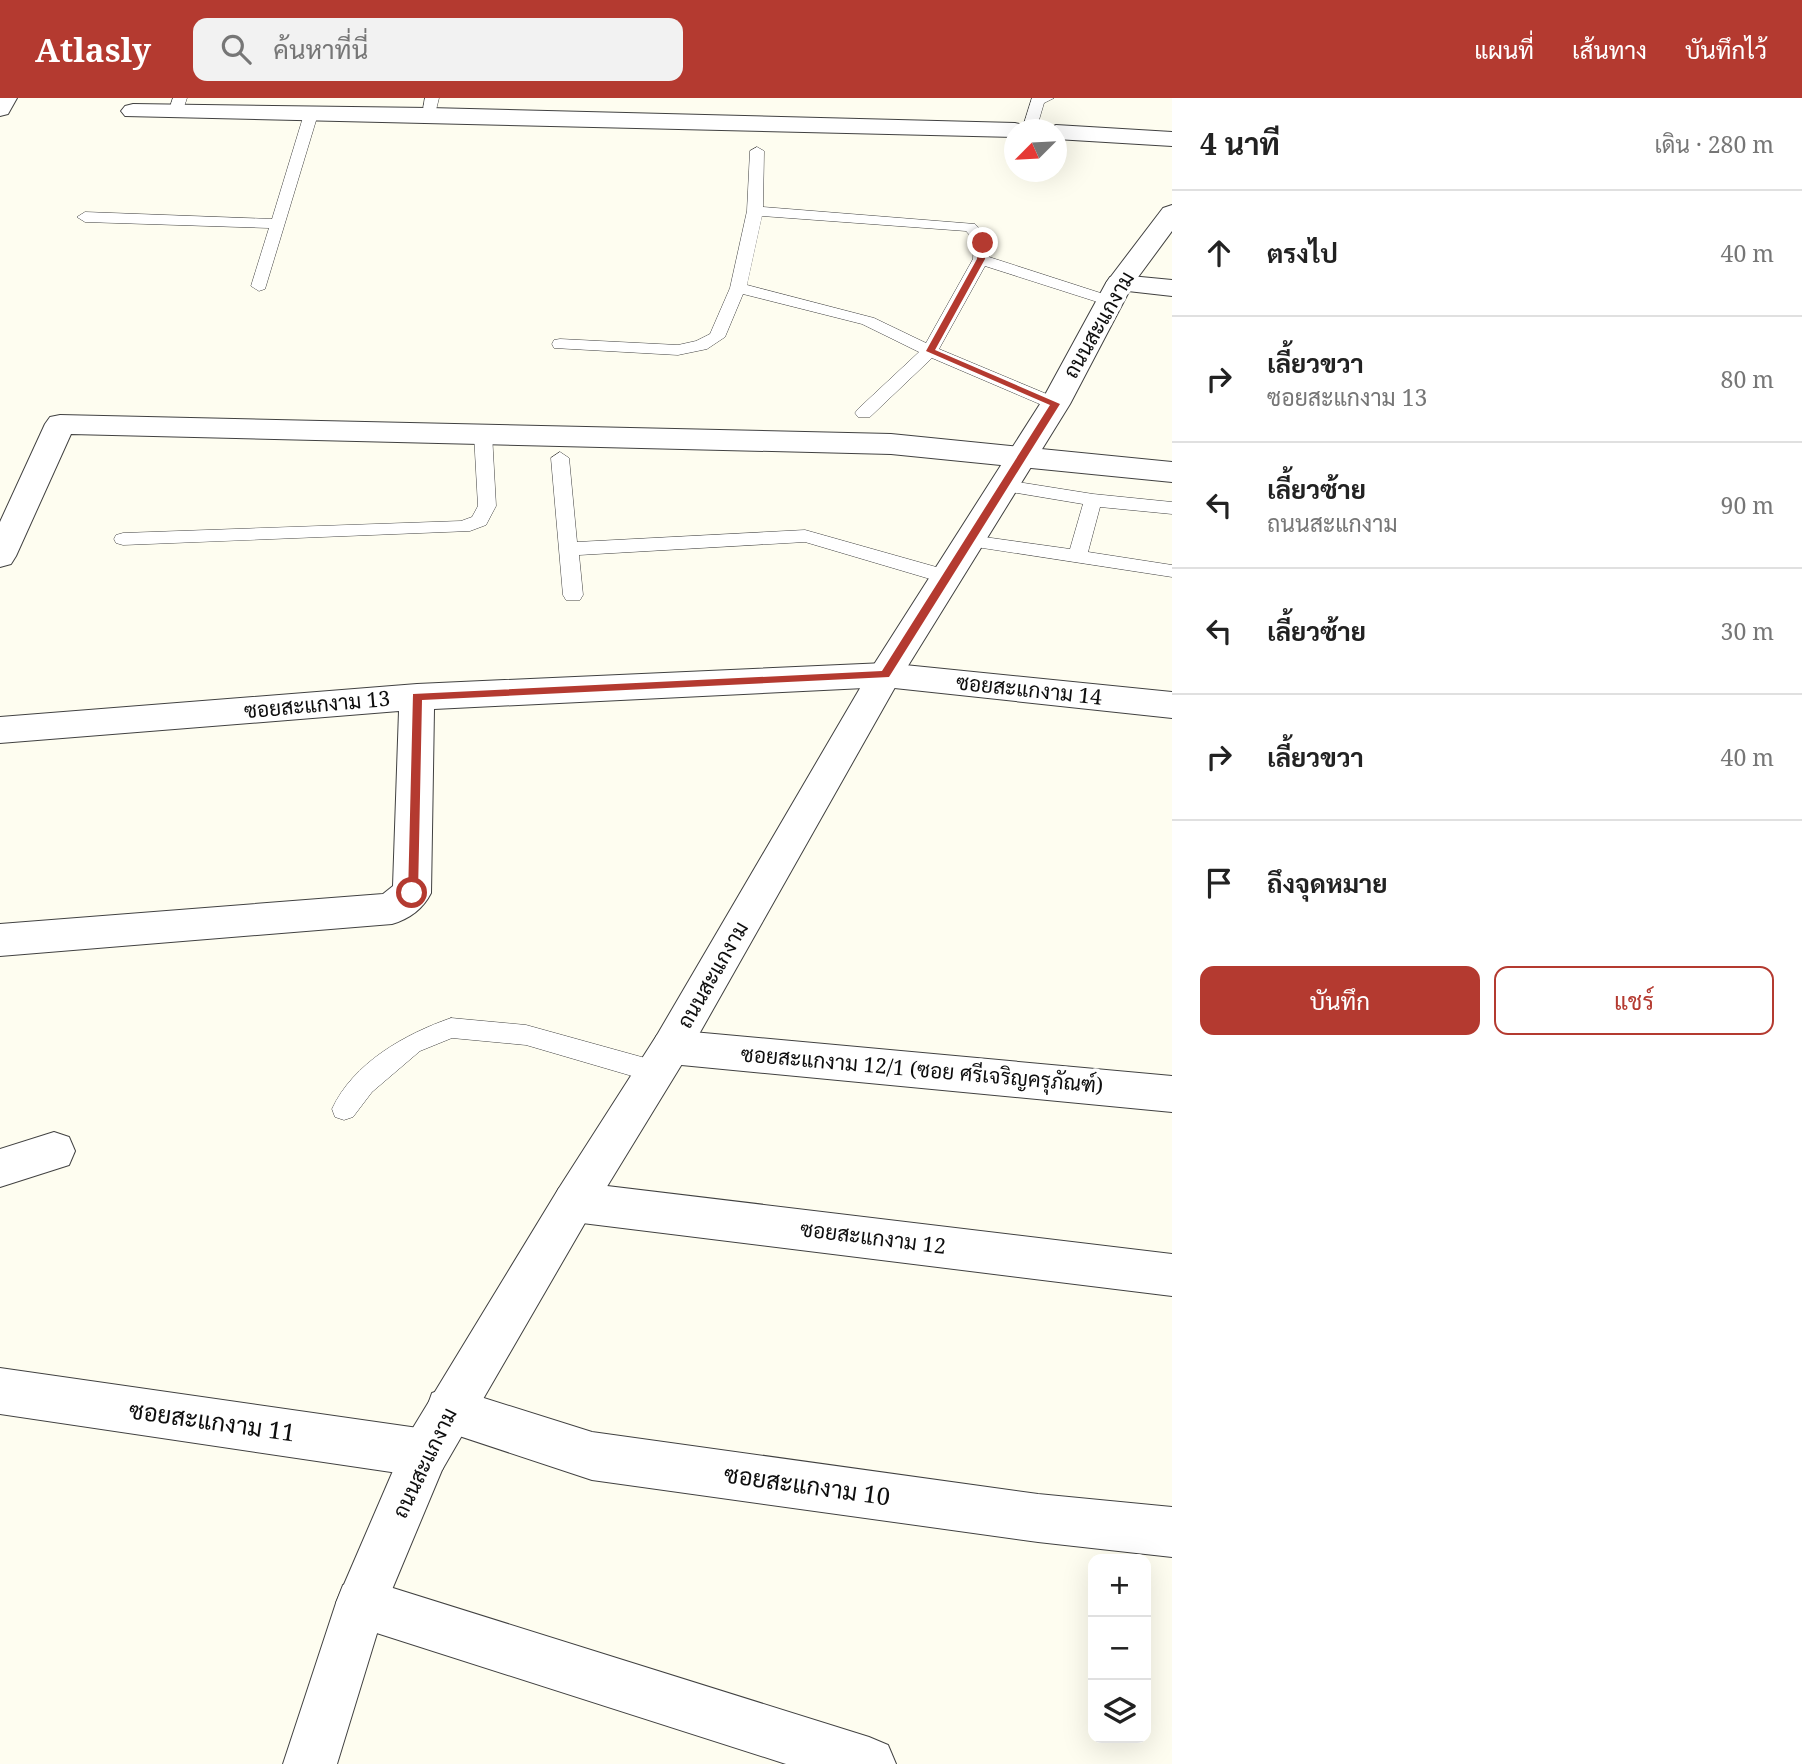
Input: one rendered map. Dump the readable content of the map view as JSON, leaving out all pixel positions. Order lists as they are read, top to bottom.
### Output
{
  "streets": {
    "street": [
      "ถนนสะแกงาม",
      "ซอยสะแกงาม 14",
      "ซอยสะแกงาม 13",
      "ซอยสะแกงาม 12/1 (ซอย ศรีเจริญครุภัณฑ์)",
      "ซอยสะแกงาม 12",
      "ซอยสะแกงาม 11",
      "ซอยสะแกงาม 10"
    ]
  },
  "crossings": [
    ["ถนนสะแกงาม", "ซอยสะแกงาม 14"],
    ["ถนนสะแกงาม", "ซอยสะแกงาม 13"],
    ["ถนนสะแกงาม", "ซอยสะแกงาม 12/1 (ซอย ศรีเจริญครุภัณฑ์)"],
    ["ถนนสะแกงาม", "ซอยสะแกงาม 12"],
    ["ถนนสะแกงาม", "ซอยสะแกงาม 11"],
    ["ถนนสะแกงาม", "ซอยสะแกงาม 10"],
    ["ซอยสะแกงาม 14", "ซอยสะแกงาม 13"]
  ],
  "north": "bottom left",
  "page": {
    "header": "Atlasly",
    "search": "ค้นหาที่นี่",
    "nav": ["แผนที่", "เส้นทาง", "บันทึกไว้"],
    "heading": ["4 นาที", "เดิน · 280 m"],
    "list": [
      ["ตรงไป", "40 m"],
      ["เลี้ยวขวา", "ซอยสะแกงาม 13", "80 m"],
      ["เลี้ยวซ้าย", "ถนนสะแกงาม", "90 m"],
      ["เลี้ยวซ้าย", "30 m"],
      ["เลี้ยวขวา", "40 m"],
      "ถึงจุดหมาย"
    ],
    "buttons": ["บันทึก", "แชร์"],
    "map_buttons": ["+", "−"]
  }
}
